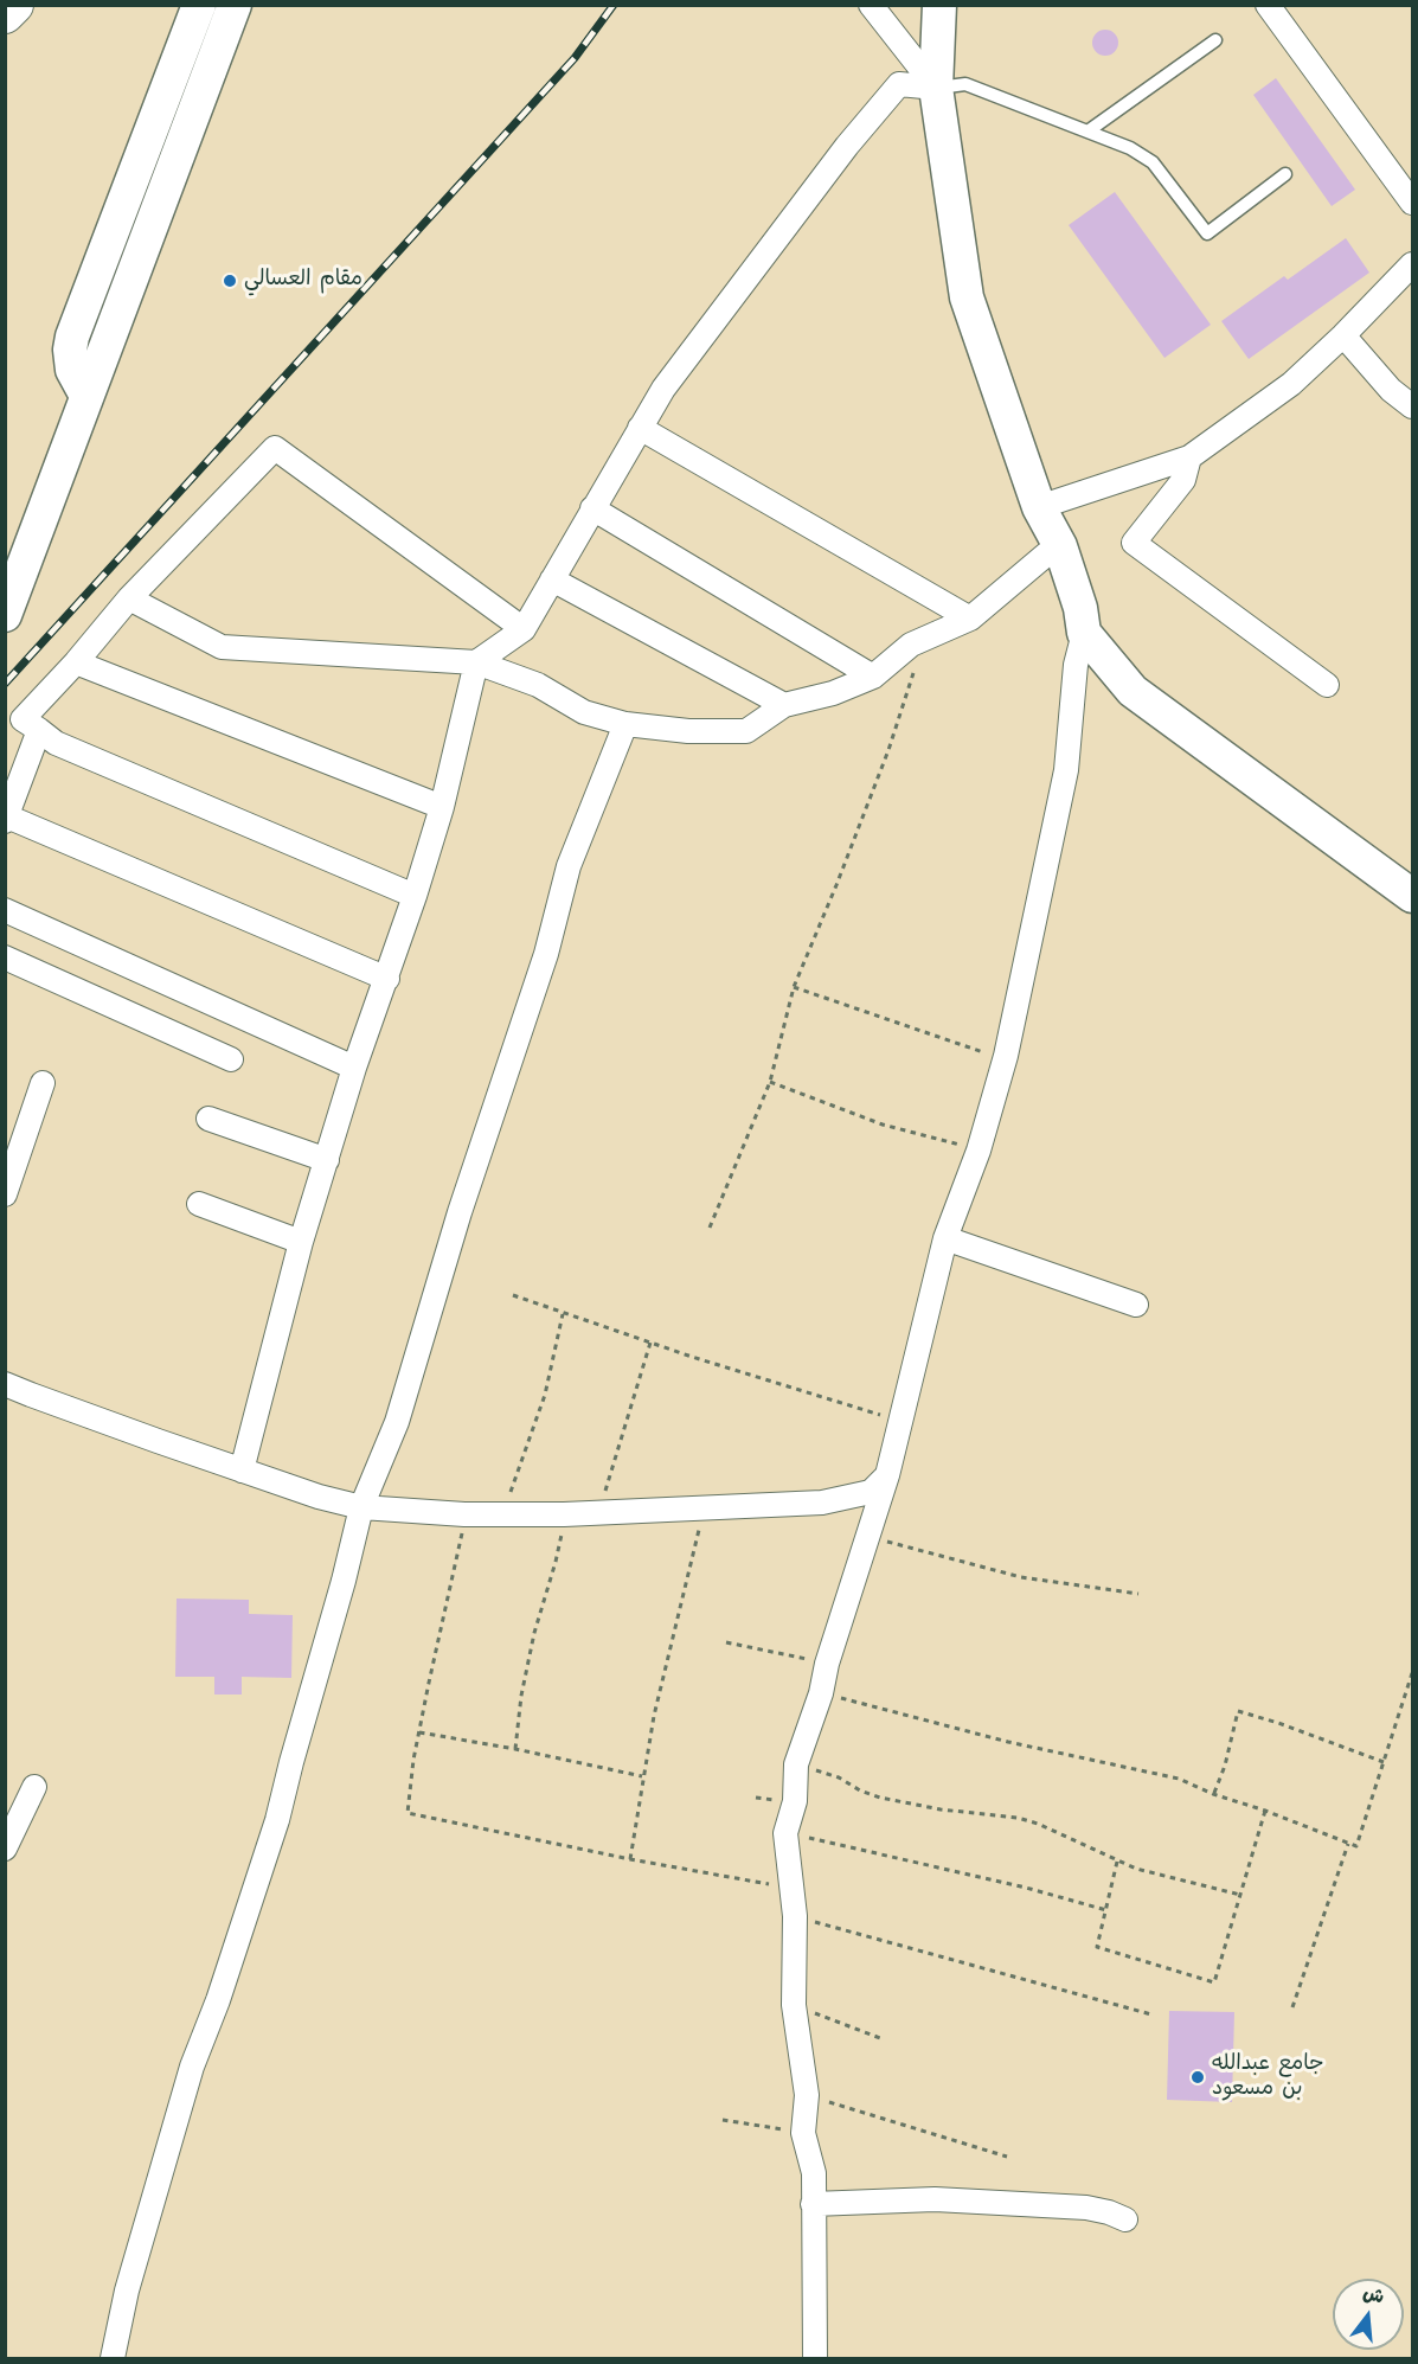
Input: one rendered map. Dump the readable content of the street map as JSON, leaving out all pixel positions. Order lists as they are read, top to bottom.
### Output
{
  "places": ["مقام العسالي", "جامع عبدالله بن مسعود"],
  "north": "top"
}
